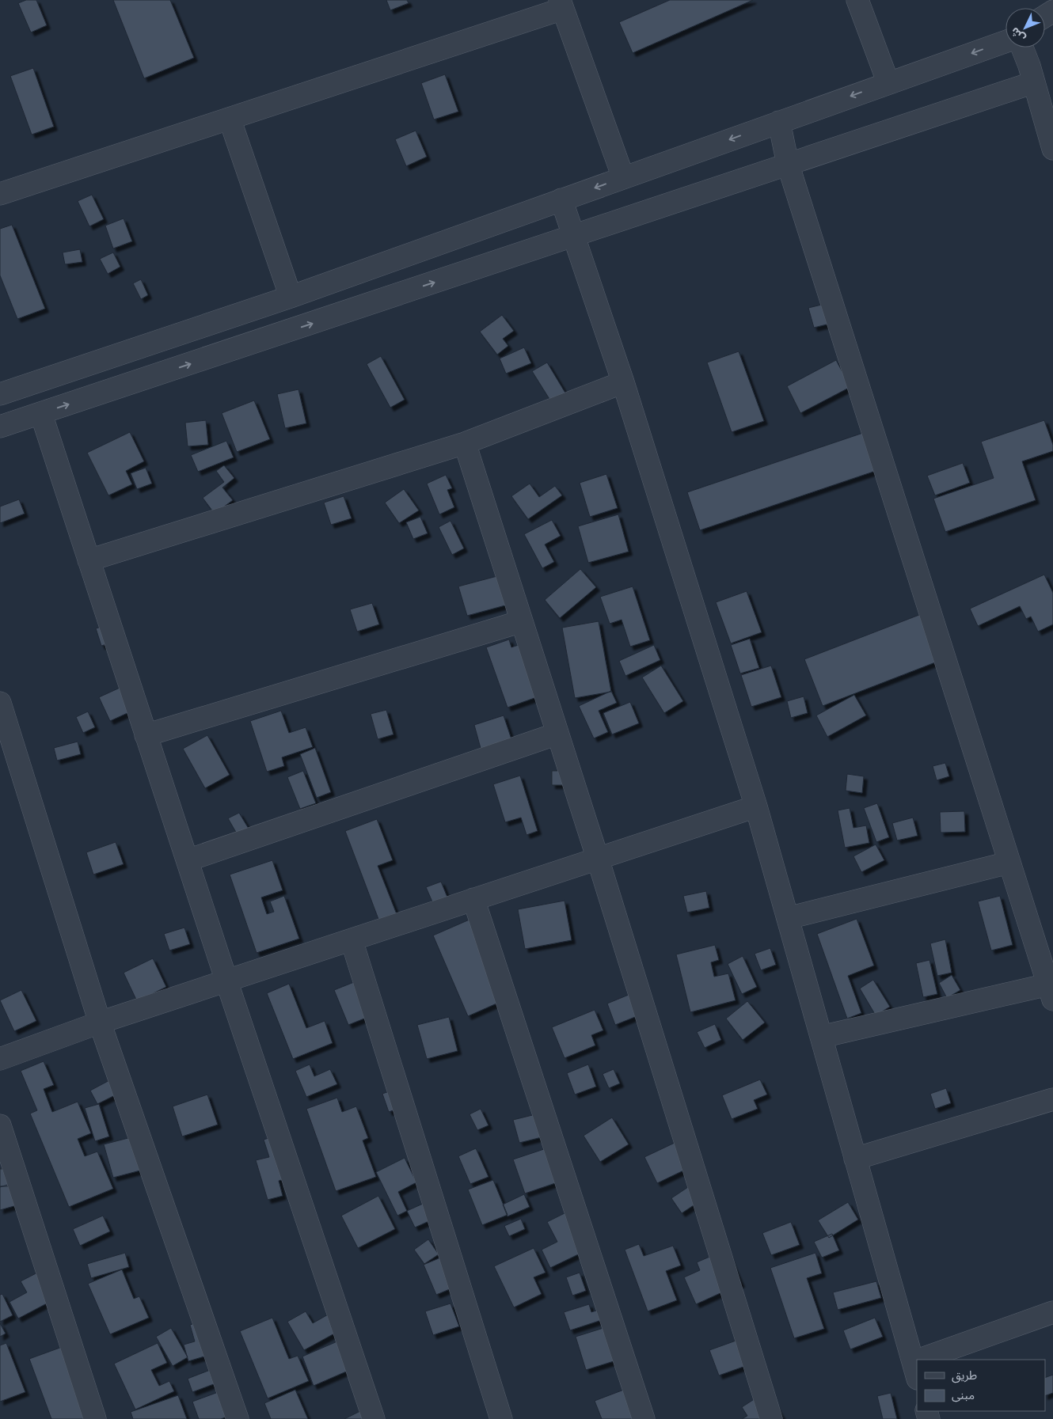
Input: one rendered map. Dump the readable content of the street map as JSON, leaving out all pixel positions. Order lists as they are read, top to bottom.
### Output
{
  "legend": ["طريق", "مبنى"],
  "north": "bottom left"
}
